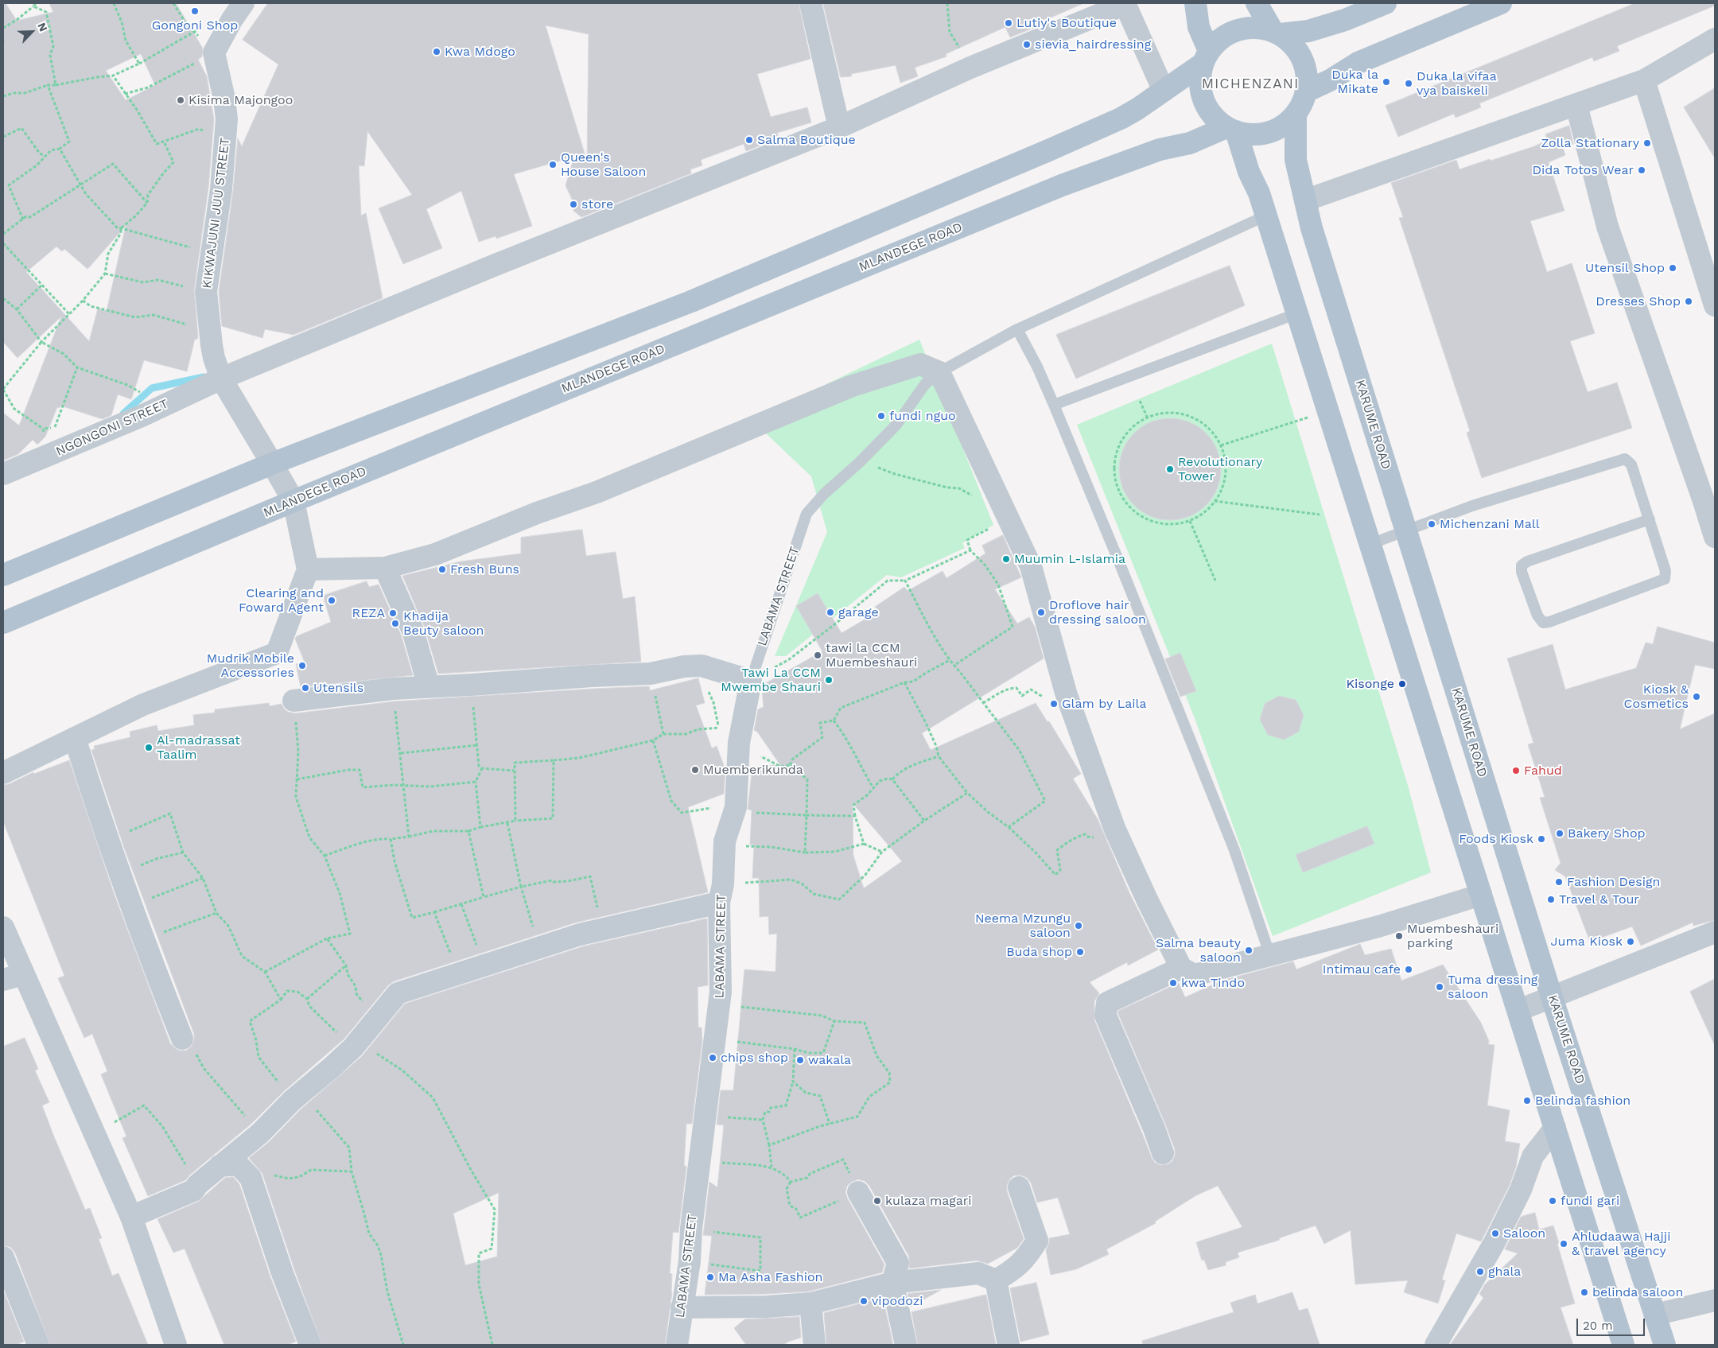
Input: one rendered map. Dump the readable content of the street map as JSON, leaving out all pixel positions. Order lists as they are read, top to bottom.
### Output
{
  "streets": {
    "main road": ["MLANDEGE ROAD", "KARUME ROAD"],
    "street": ["KIKWAJUNI JUU STREET", "NGONGONI STREET", "LABAMA STREET"]
  },
  "crossings": [
    ["KIKWAJUNI JUU STREET", "MLANDEGE ROAD"],
    ["KIKWAJUNI JUU STREET", "NGONGONI STREET"],
    ["MLANDEGE ROAD", "KARUME ROAD"]
  ],
  "districts": ["MICHENZANI"],
  "places": [
    "Gongoni Shop",
    "Lutiy's Boutique",
    "sievia_hairdressing",
    "Kwa Mdogo",
    "Duka la Mikate",
    "Duka la vifaa vya baiskeli",
    "Kisima Majongoo",
    "Salma Boutique",
    "Zolla Stationary",
    "Queen's House Saloon",
    "Dida Totos Wear",
    "store",
    "Utensil Shop",
    "Dresses Shop",
    "fundi nguo",
    "Revolutionary Tower",
    "Michenzani Mall",
    "Muumin L-Islamia",
    "Fresh Buns",
    "Clearing and Foward Agent",
    "garage",
    "Droflove hair dressing saloon",
    "REZA",
    "Khadija Beuty saloon",
    "tawi la CCM Muembeshauri",
    "Mudrik Mobile Accessories",
    "Tawi La CCM Mwembe Shauri",
    "Kisonge",
    "Utensils",
    "Kiosk & Cosmetics",
    "Glam by Laila",
    "Al-madrassat Taalim",
    "Muemberikunda",
    "Fahud",
    "Bakery Shop",
    "Foods Kiosk",
    "Fashion Design",
    "Travel & Tour",
    "Neema Mzungu saloon",
    "Muembeshauri parking",
    "Juma Kiosk",
    "Salma beauty saloon",
    "Buda shop",
    "Intimau cafe",
    "kwa Tindo",
    "Tuma dressing saloon",
    "chips shop",
    "wakala",
    "Belinda fashion",
    "kulaza magari",
    "fundi gari",
    "Saloon",
    "Ahludaawa Hajji & travel agency",
    "ghala",
    "Ma Asha Fashion",
    "belinda saloon",
    "vipodozi"
  ],
  "scale_bar": "20 m",
  "north": "top right"
}
